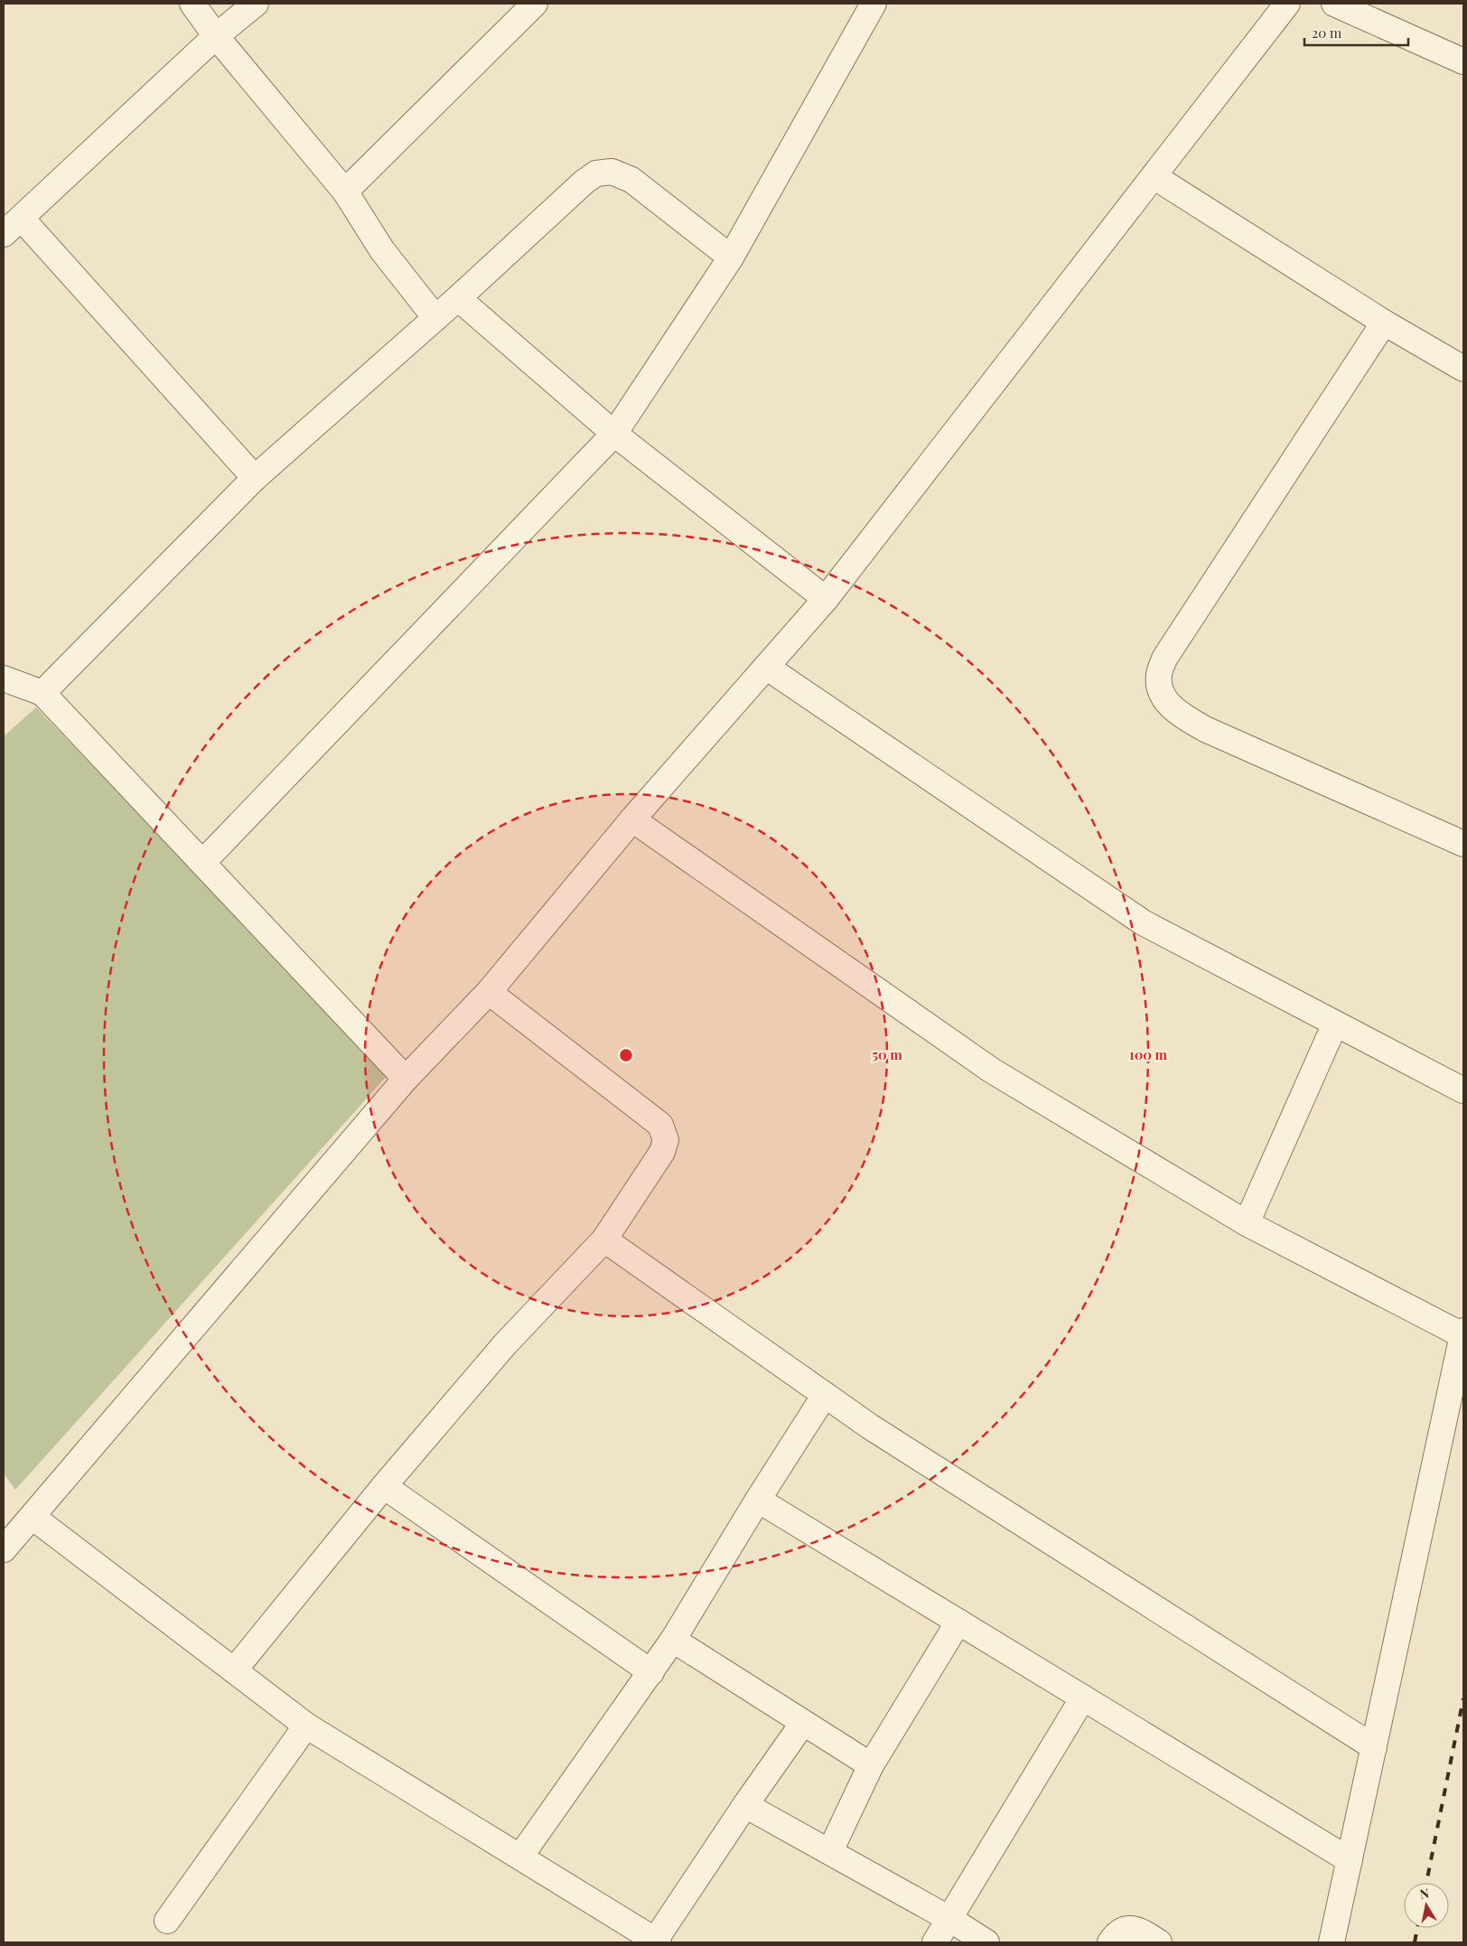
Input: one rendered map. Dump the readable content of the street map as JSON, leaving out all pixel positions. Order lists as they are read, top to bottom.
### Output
{
  "scale_bar": "20 m",
  "north": "top",
  "rings": ["50 m", "100 m"]
}
